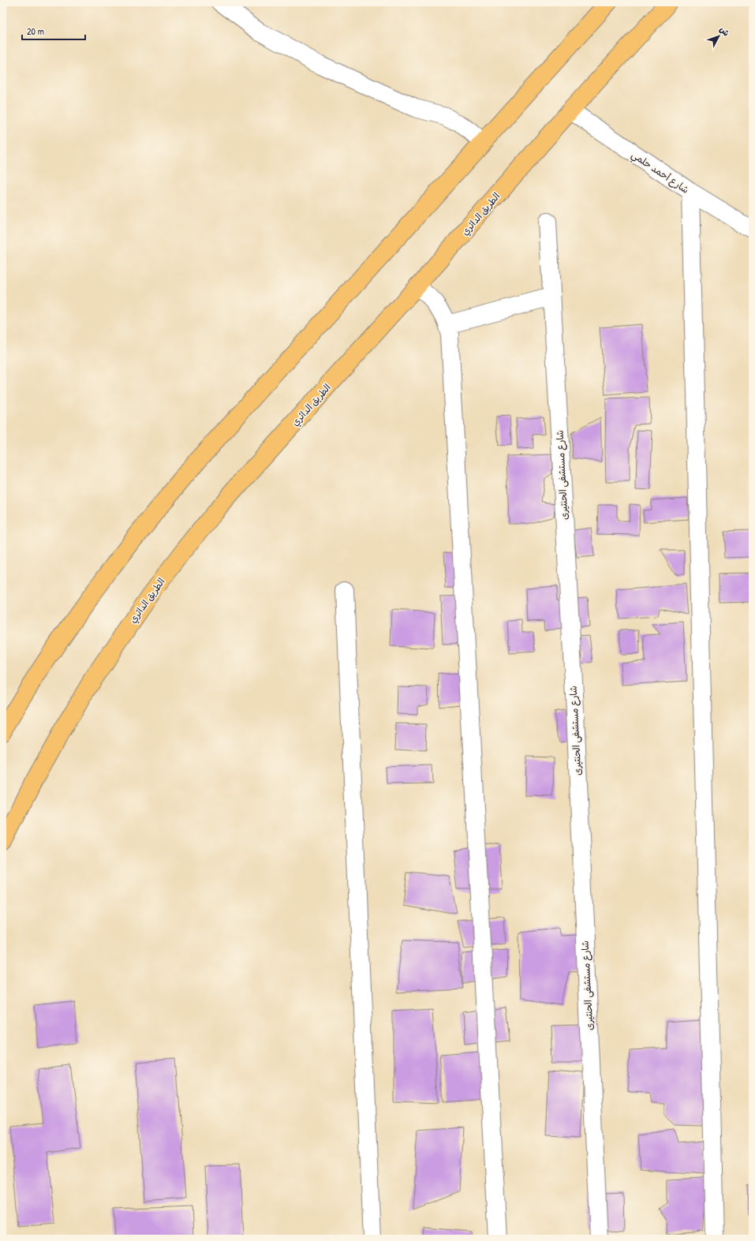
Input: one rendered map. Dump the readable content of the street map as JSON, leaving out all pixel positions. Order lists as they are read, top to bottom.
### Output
{
  "streets": {
    "highway": ["الطريق الدائري"],
    "street": ["شارع أحمد حلمي", "شارع مستشفى الحنتيرى"]
  },
  "crossings": [
    ["شارع أحمد حلمي", "الطريق الدائري"]
  ],
  "scale_bar": "20 m",
  "north": "top right"
}
